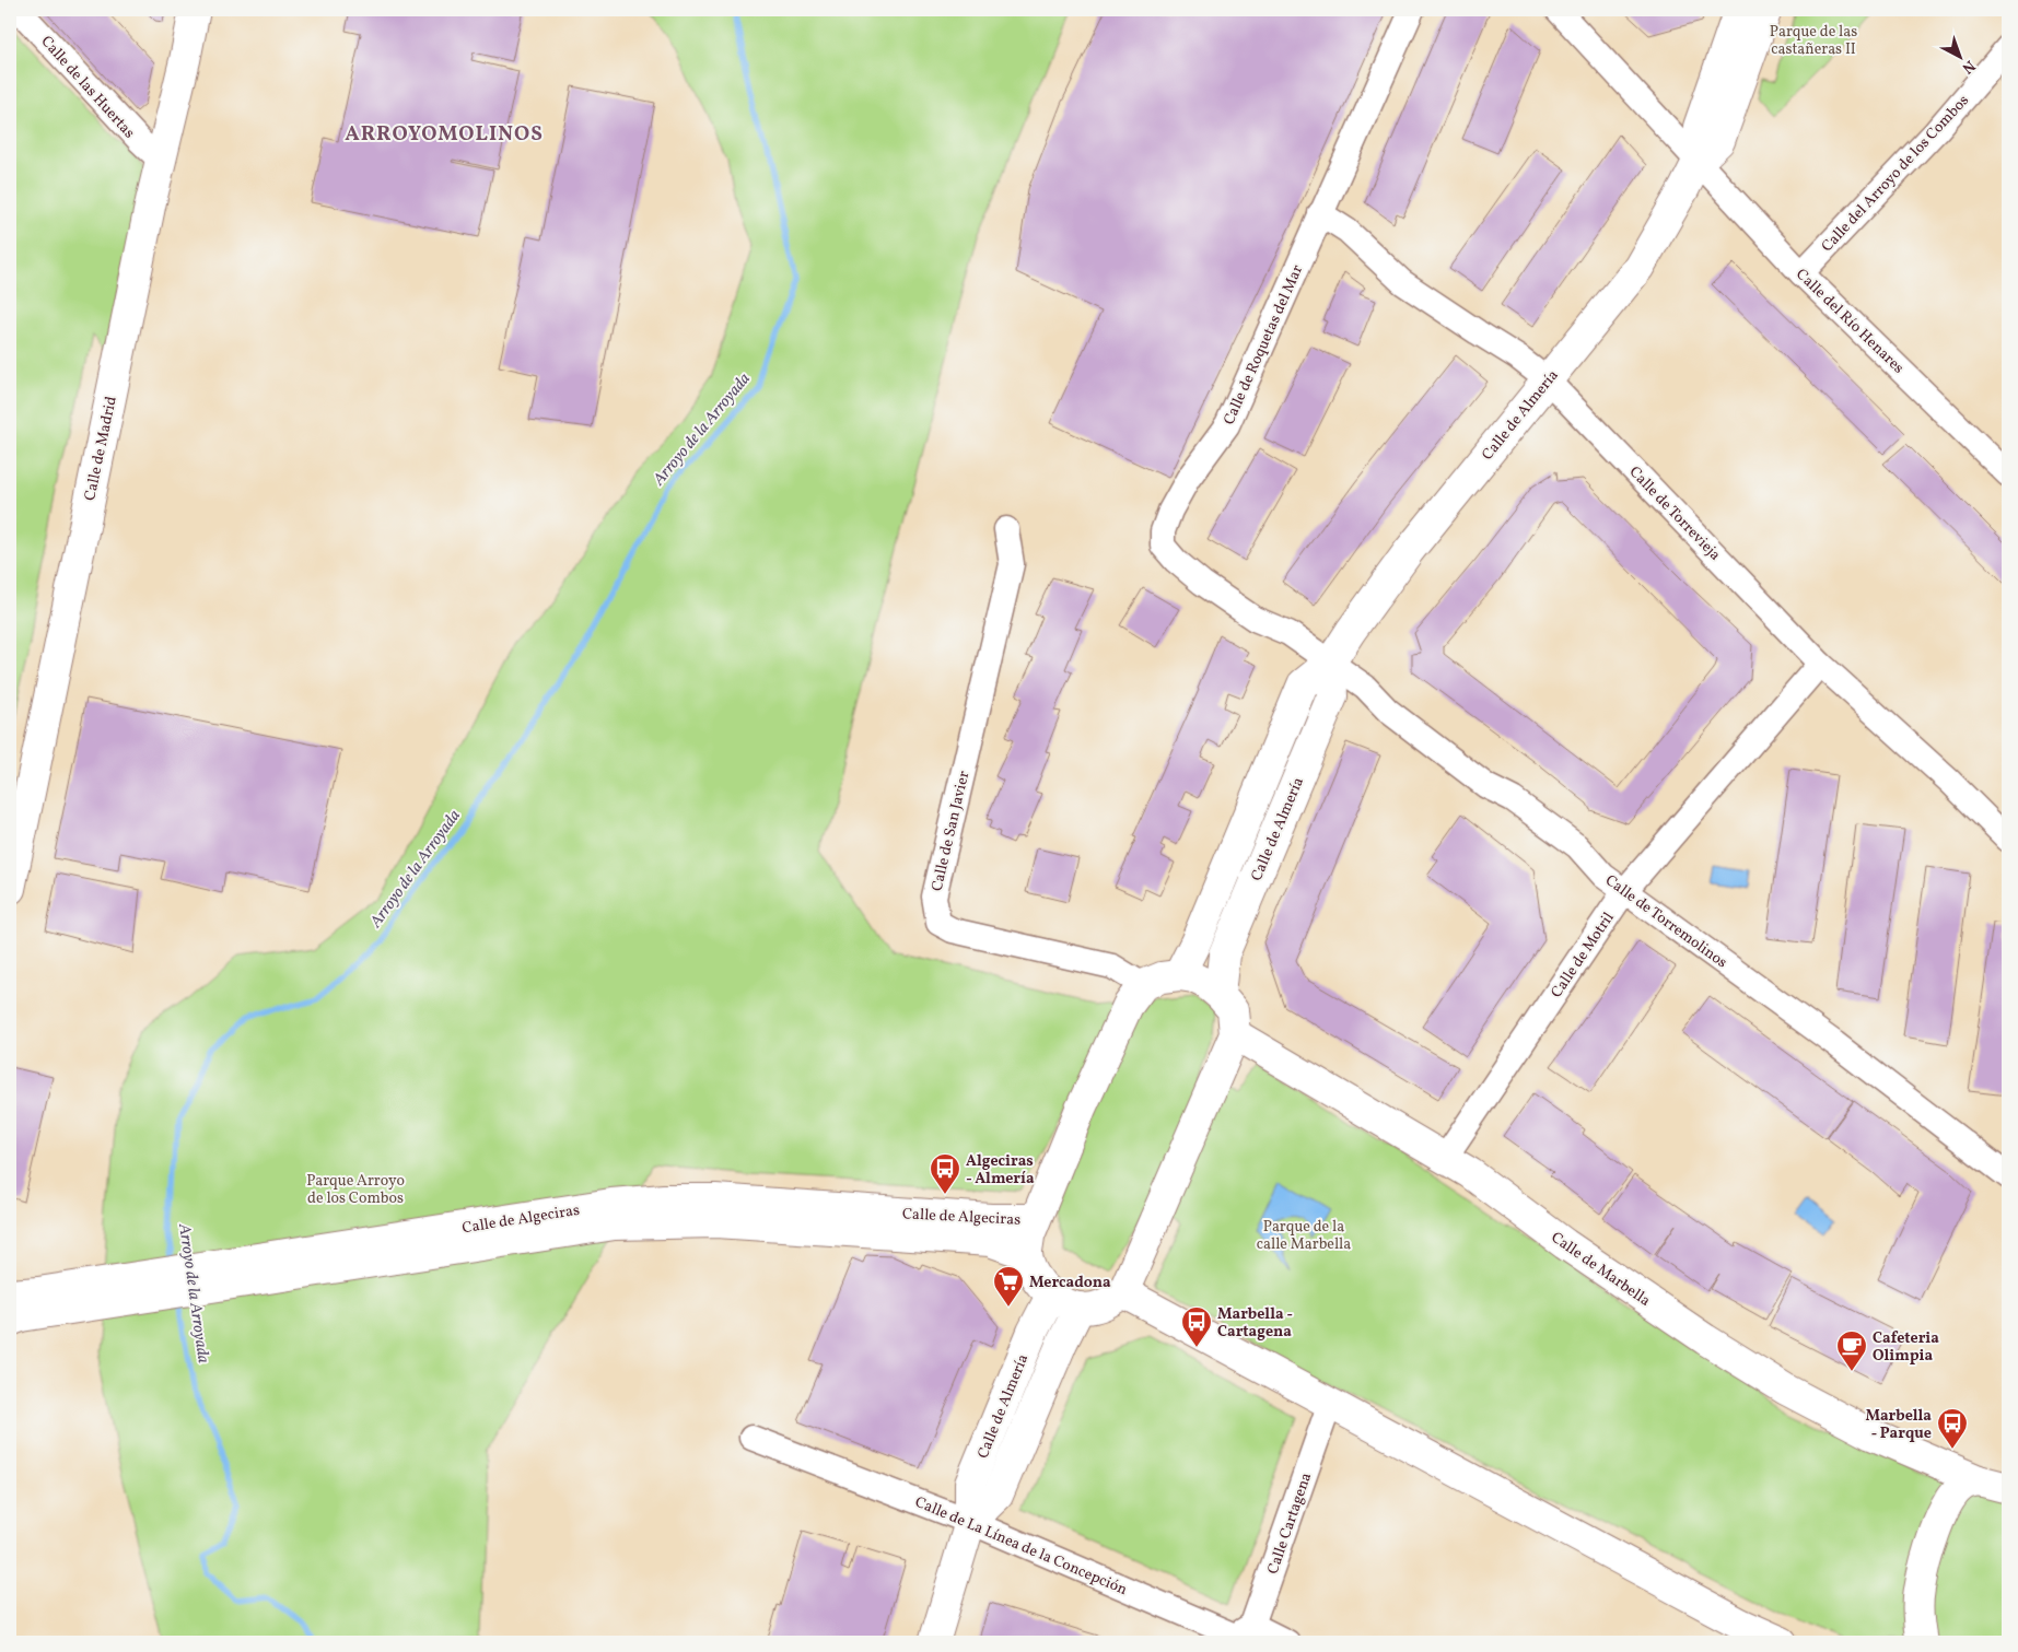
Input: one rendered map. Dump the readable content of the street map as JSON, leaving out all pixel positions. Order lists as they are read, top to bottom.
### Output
{
  "streets": {
    "street": [
      "Calle de las Huertas",
      "Calle del Arroyo de los Combos",
      "Calle del Río Henares",
      "Calle de Roquetas del Mar",
      "Calle de Almería",
      "Calle de Madrid",
      "Calle de Torrevieja",
      "Calle de San Javier",
      "Calle de Torremolinos",
      "Calle de Motril",
      "Calle de Algeciras",
      "Calle de Marbella",
      "Calle Cartagena",
      "Calle de La Línea de la Concepción"
    ]
  },
  "crossings": [
    ["Calle de las Huertas", "Calle de Madrid"],
    ["Calle del Arroyo de los Combos", "Calle del Río Henares"],
    ["Calle del Río Henares", "Calle de Almería"],
    ["Calle de Roquetas del Mar", "Calle de Almería"],
    ["Calle de Roquetas del Mar", "Calle de Torrevieja"],
    ["Calle de Roquetas del Mar", "Calle de Torremolinos"],
    ["Calle de Almería", "Calle de Torrevieja"],
    ["Calle de Almería", "Calle de Torremolinos"],
    ["Calle de Almería", "Calle de La Línea de la Concepción"],
    ["Calle de Torrevieja", "Calle de Motril"],
    ["Calle de Torremolinos", "Calle de Motril"],
    ["Calle de Motril", "Calle de Marbella"],
    ["Calle Cartagena", "Calle de La Línea de la Concepción"]
  ],
  "districts": ["ARROYOMOLINOS"],
  "water": ["Arroyo de la Arroyada"],
  "parks": ["Parque de las castañeras II", "Parque Arroyo de los Combos", "Parque de la calle Marbella"],
  "places": {
    "bus stop": ["Algeciras - Almería", "Marbella - Cartagena", "Marbella - Parque"],
    "supermarket": ["Mercadona"],
    "cafe": ["Cafeteria Olimpia"]
  },
  "north": "bottom right"
}
